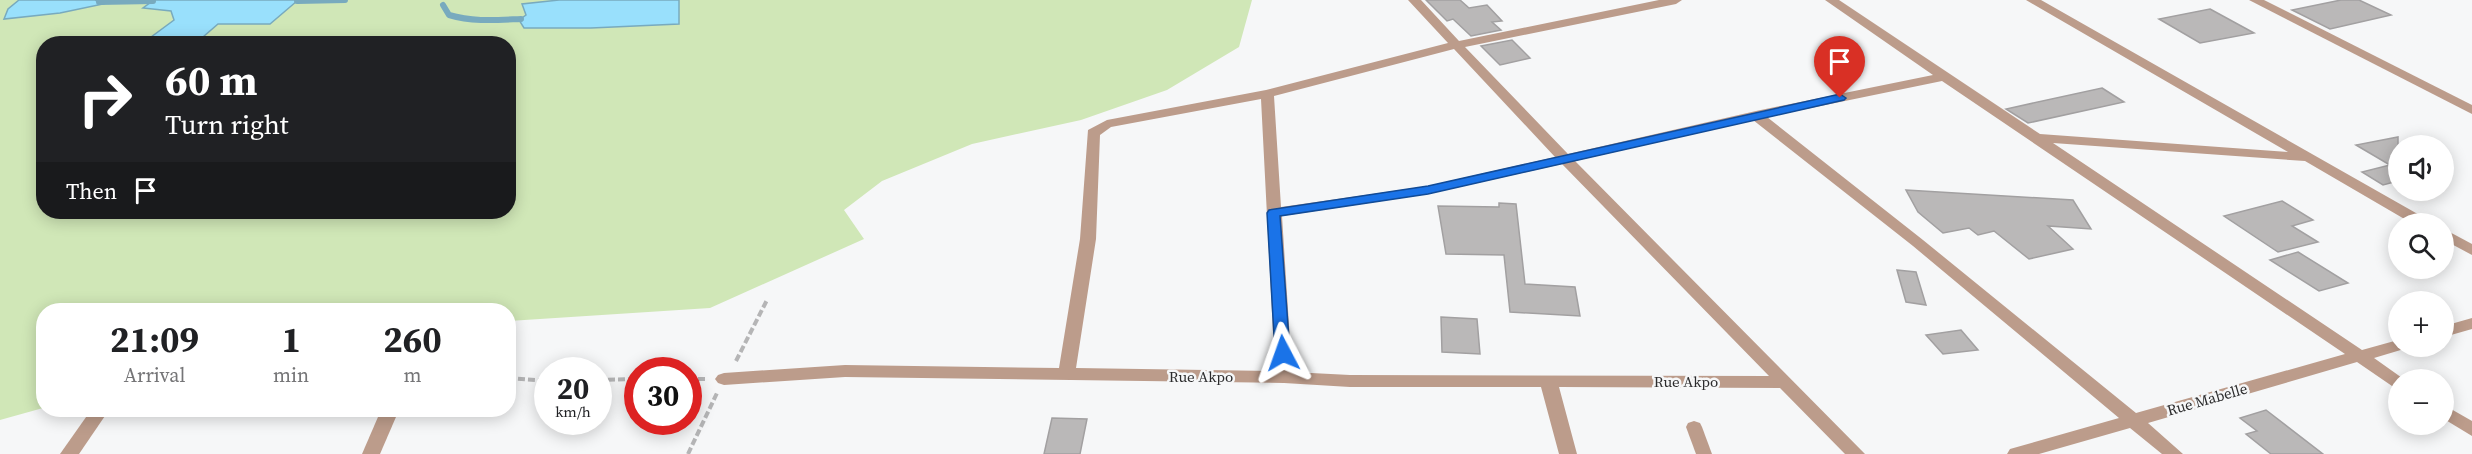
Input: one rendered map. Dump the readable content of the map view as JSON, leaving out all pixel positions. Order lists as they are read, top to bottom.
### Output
{
  "streets": {
    "street": ["Rue Akpo", "Rue Mabelle"]
  },
  "page": {
    "turn": ["60 m", "Turn right"],
    "map_buttons": ["+", "−"],
    "then": "Then",
    "eta": [
      "21:09",
      "Arrival",
      "1",
      "min",
      "260",
      "m"
    ],
    "speed": "20 km/h",
    "limit": "30"
  }
}
